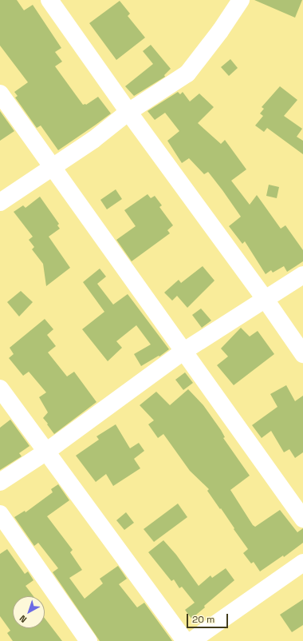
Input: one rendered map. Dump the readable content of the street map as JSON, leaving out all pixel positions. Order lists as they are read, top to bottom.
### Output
{
  "scale_bar": "20 m",
  "north": "bottom left"
}
